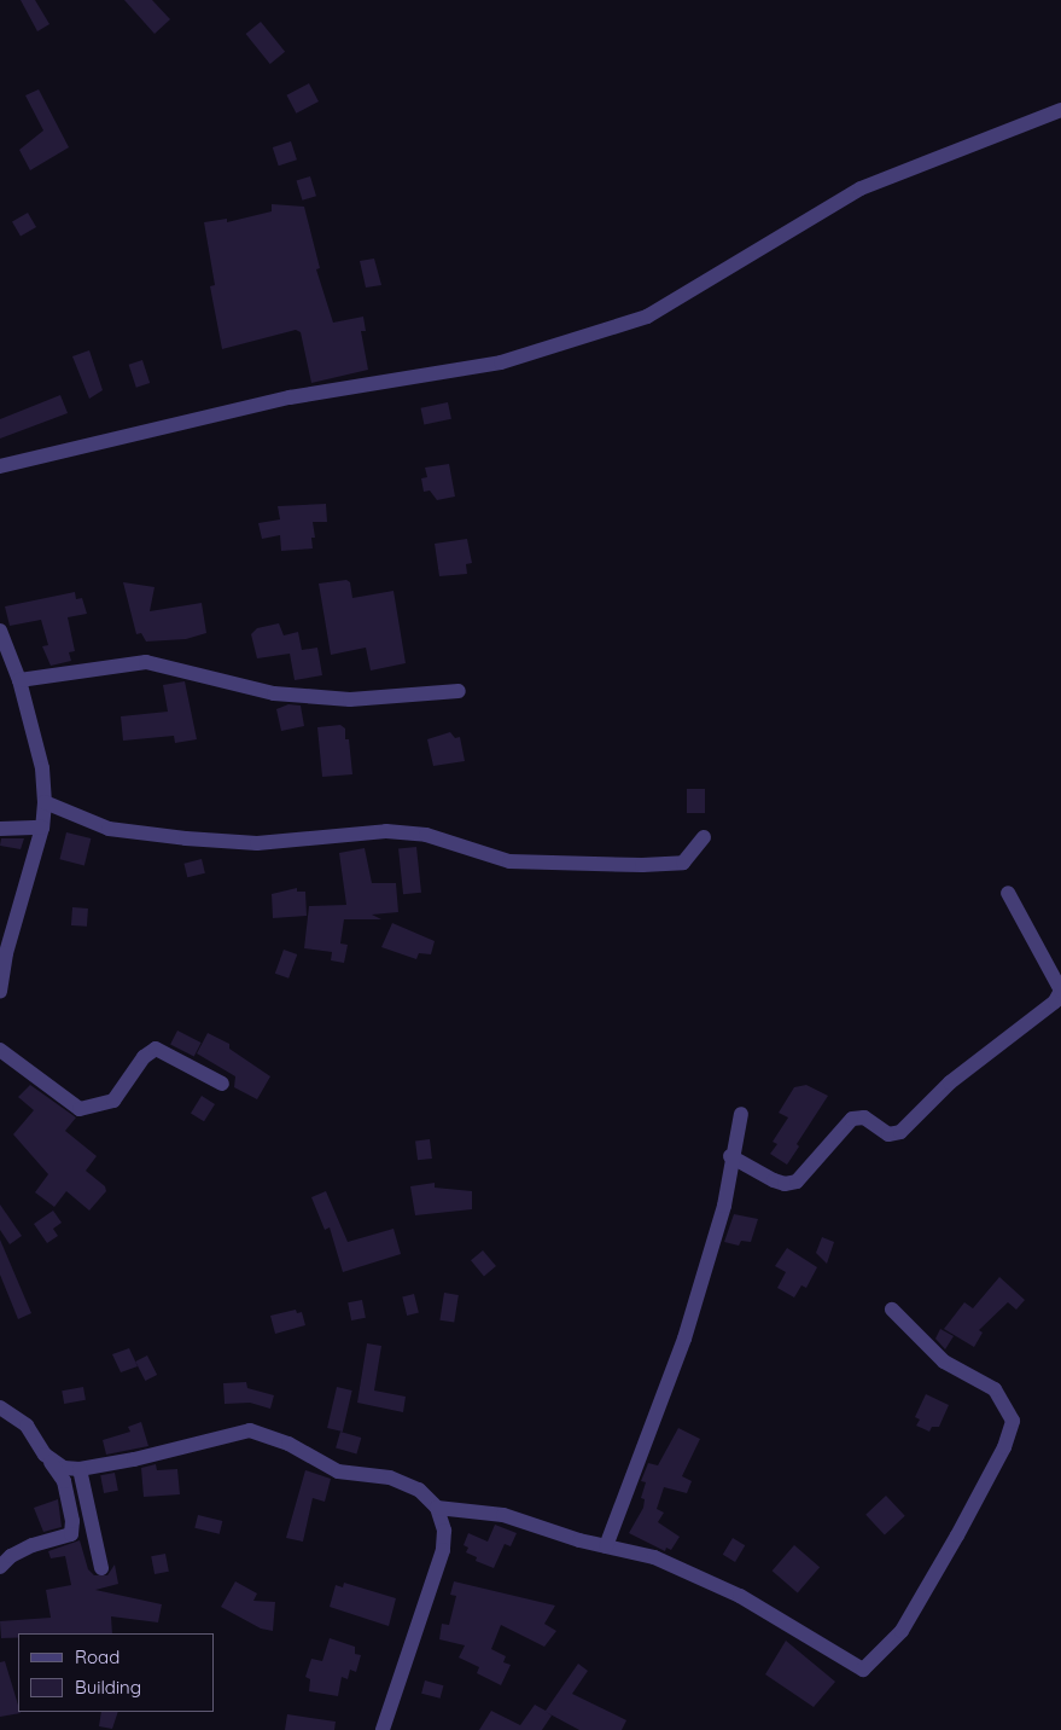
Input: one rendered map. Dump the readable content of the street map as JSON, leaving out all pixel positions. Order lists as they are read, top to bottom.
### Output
{
  "legend": ["Road", "Building"]
}
